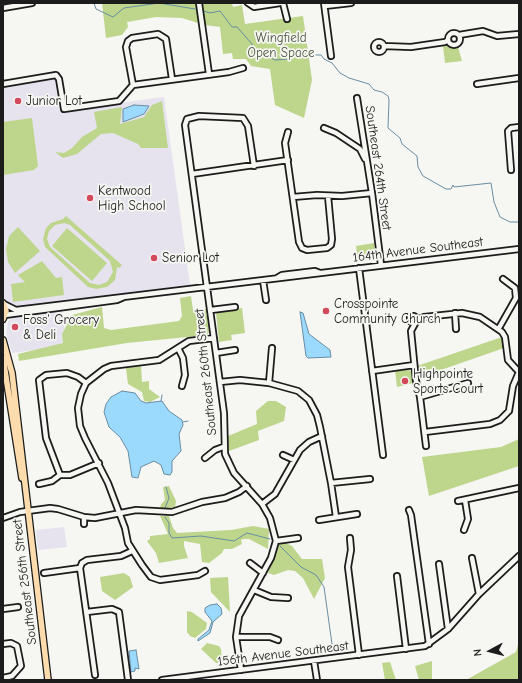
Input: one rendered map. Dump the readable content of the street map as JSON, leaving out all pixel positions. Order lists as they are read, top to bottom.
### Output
{
  "streets": {
    "main road": ["Southeast 256th Street"],
    "street": [
      "Southeast 264th Street",
      "164th Avenue Southeast",
      "Southeast 260th Street",
      "156th Avenue Southeast"
    ]
  },
  "crossings": [
    ["Southeast 264th Street", "164th Avenue Southeast"],
    ["164th Avenue Southeast", "Southeast 260th Street"]
  ],
  "parks": ["Wingfield Open Space"],
  "places": [
    "Junior Lot",
    "Kentwood High School",
    "Senior Lot",
    "Crosspointe Community Church",
    "Foss' Grocery & Deli",
    "Highpointe Sports Court"
  ],
  "north": "left"
}
